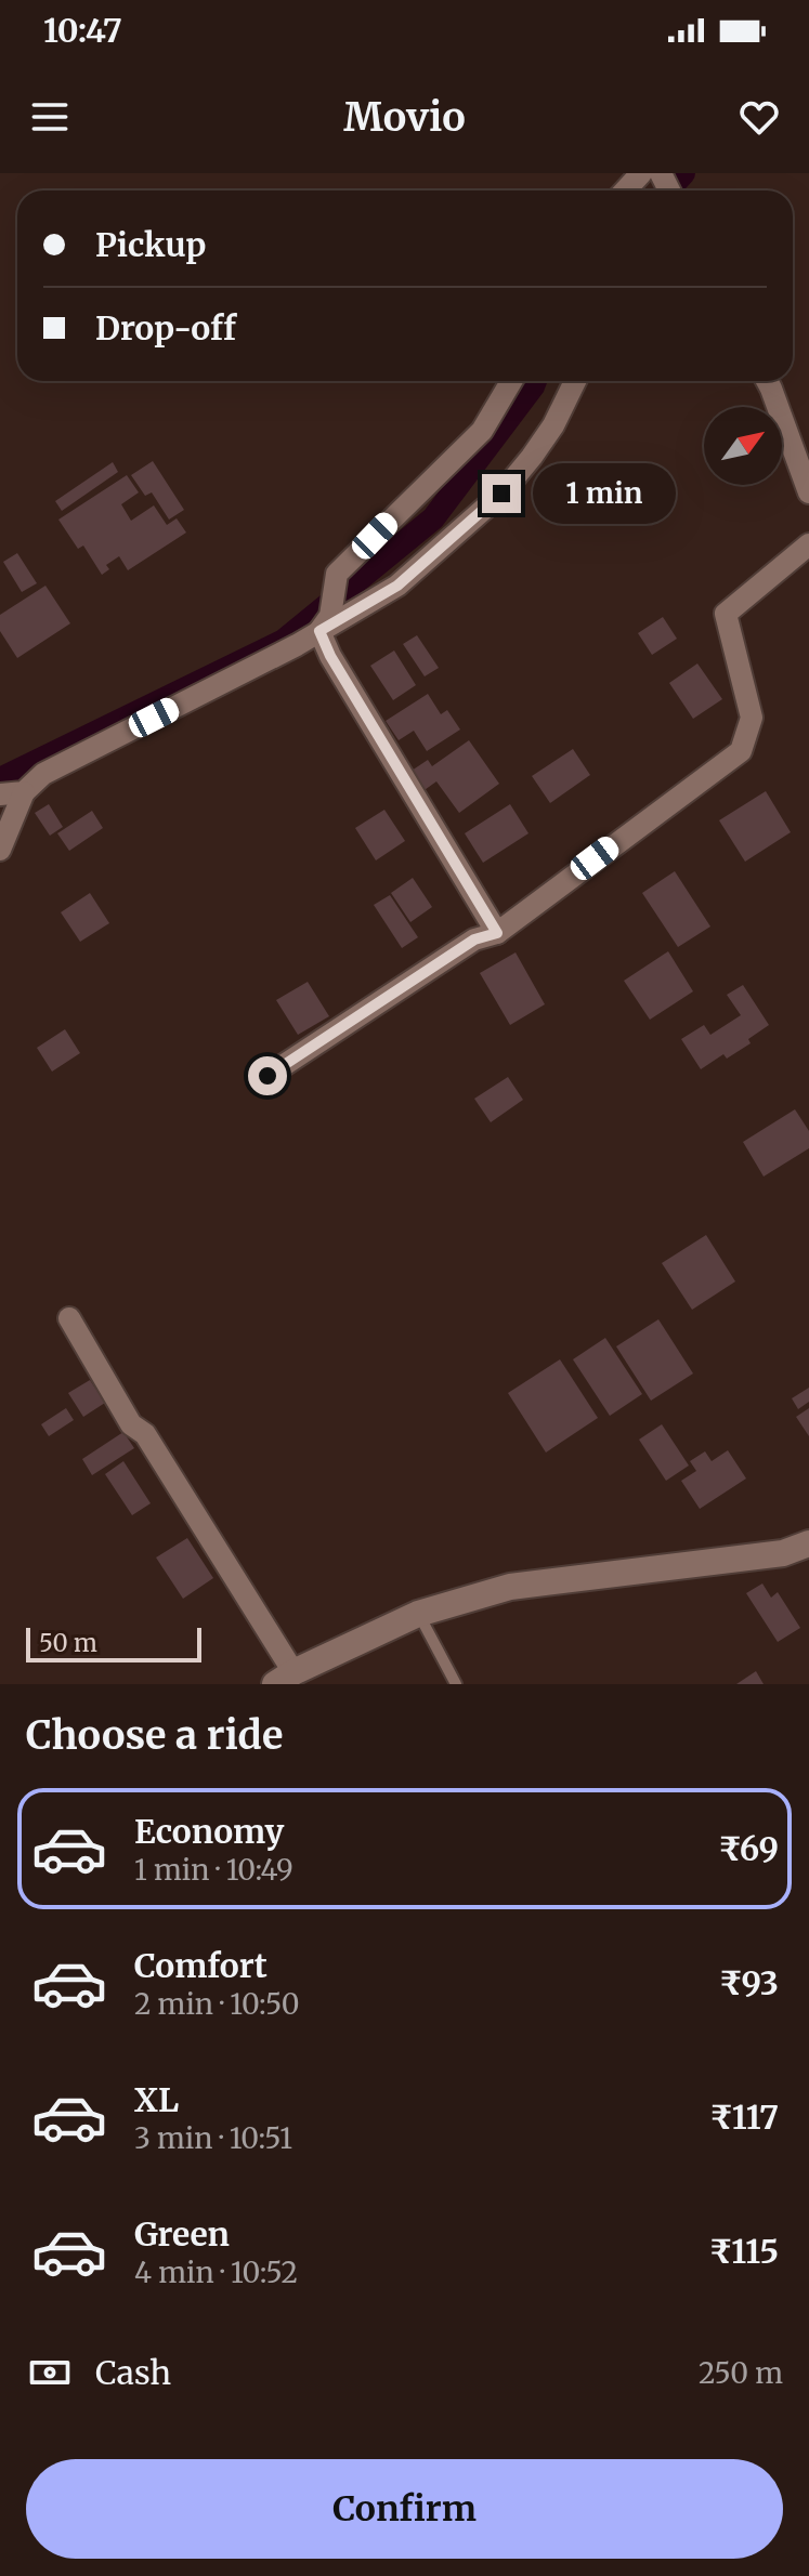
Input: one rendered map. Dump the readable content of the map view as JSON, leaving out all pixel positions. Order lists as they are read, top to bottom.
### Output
{
  "scale_bar": "50 m",
  "north": "top right",
  "page": {
    "status": "10:47",
    "header": "Movio",
    "banner": ["Pickup", "Drop-off"],
    "bubble": "1 min",
    "scale": "50 m",
    "heading": "Choose a ride",
    "list": [
      {
        "name": "Economy",
        "note": "1 min · 10:49",
        "value": "₹69"
      },
      {
        "name": "Comfort",
        "note": "2 min · 10:50",
        "value": "₹93"
      },
      {
        "name": "XL",
        "note": "3 min · 10:51",
        "value": "₹117"
      },
      {
        "name": "Green",
        "note": "4 min · 10:52",
        "value": "₹115"
      }
    ],
    "pay": ["Cash", "250 m"],
    "buttons": "Confirm"
  }
}
